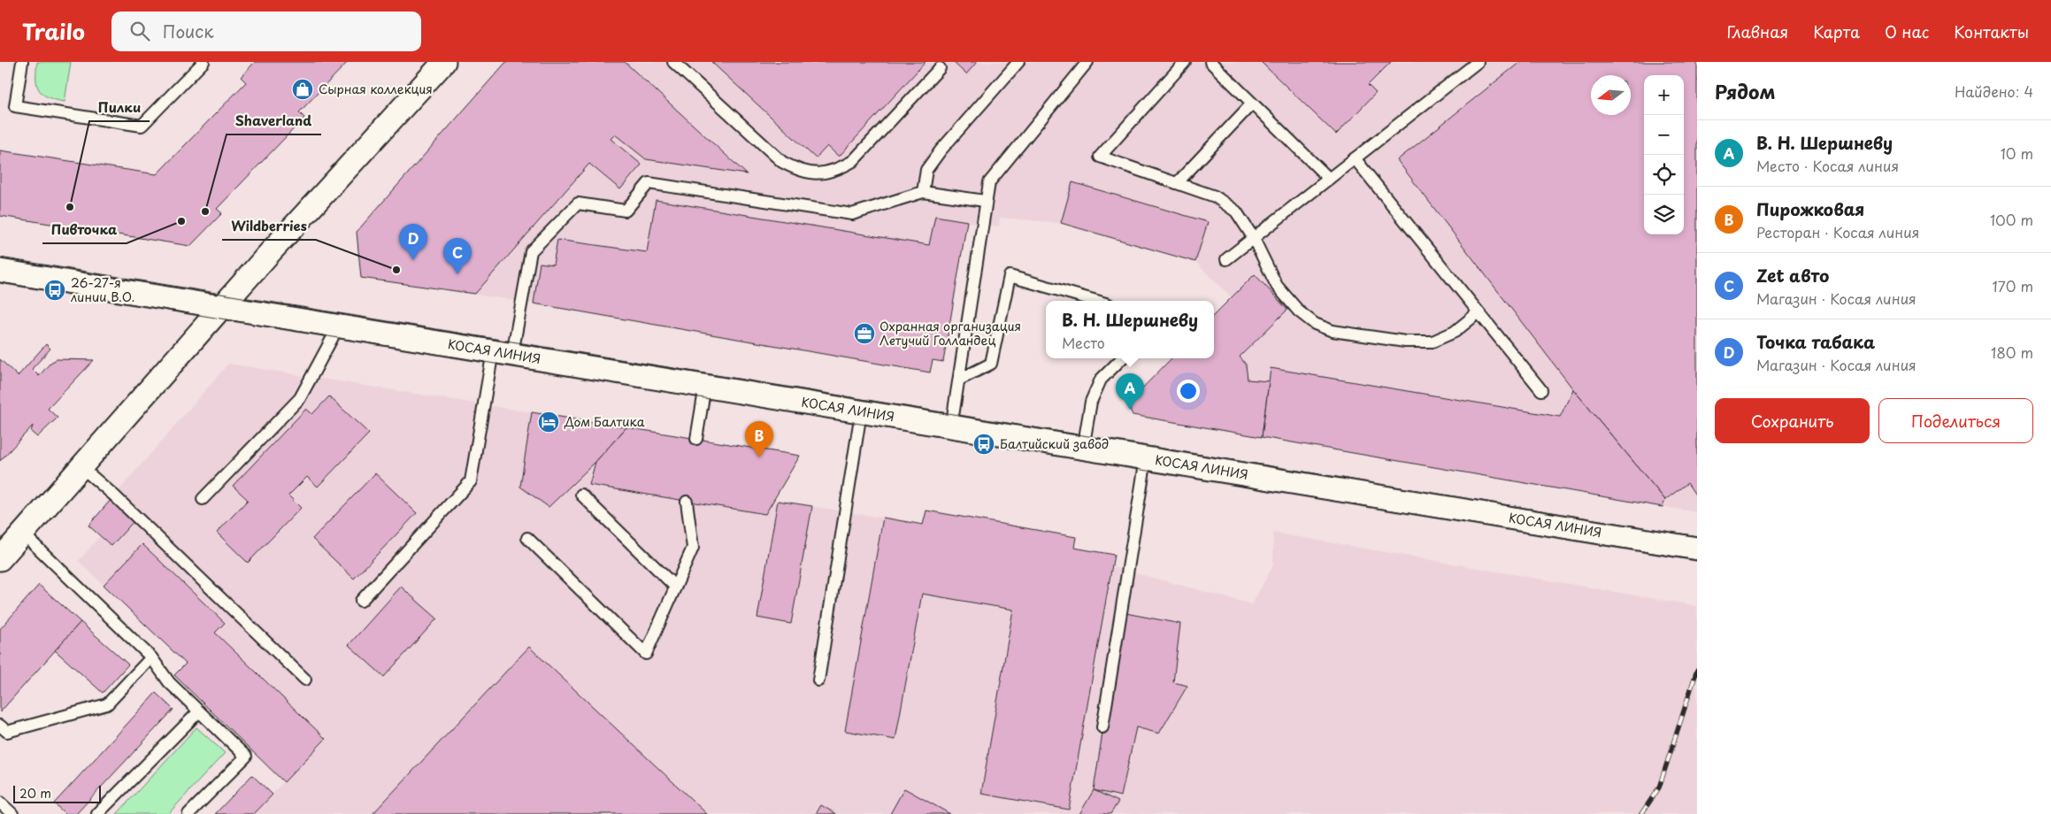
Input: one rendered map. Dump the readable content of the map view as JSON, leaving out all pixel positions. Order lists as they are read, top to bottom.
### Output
{
  "streets": {
    "street": ["КОСАЯ ЛИНИЯ"]
  },
  "places": {
    "shop": ["Сырная коллекция"],
    "other": [
      "Пилки",
      "Shaverland",
      "Пивточка",
      "Wildberries"
    ],
    "bus stop": ["26-27-я линии В.О.", "Балтийский завод"],
    "office": ["Охранная организация Летучий Голландец"],
    "hotel": ["Дом Балтика"]
  },
  "scale_bar": "20 m",
  "north": "left",
  "page": {
    "header": "Trailo",
    "search": "Поиск",
    "nav": [
      "Главная",
      "Карта",
      "О нас",
      "Контакты"
    ],
    "heading": ["Рядом", "Найдено: 4"],
    "map_buttons": ["+", "−"],
    "list": [
      {
        "mark": "A",
        "name": "В. Н. Шершневу",
        "note": "Место · Косая линия",
        "value": "10 m"
      },
      {
        "mark": "B",
        "name": "Пирожковая",
        "note": "Ресторан · Косая линия",
        "value": "100 m"
      },
      {
        "mark": "C",
        "name": "Zet авто",
        "note": "Магазин · Косая линия",
        "value": "170 m"
      },
      {
        "mark": "D",
        "name": "Точка табака",
        "note": "Магазин · Косая линия",
        "value": "180 m"
      }
    ],
    "pins": [
      "D",
      "C",
      "A",
      "B"
    ],
    "popup": ["В. Н. Шершневу", "Место"],
    "buttons": ["Сохранить", "Поделиться"],
    "scale": "20 m"
  }
}
